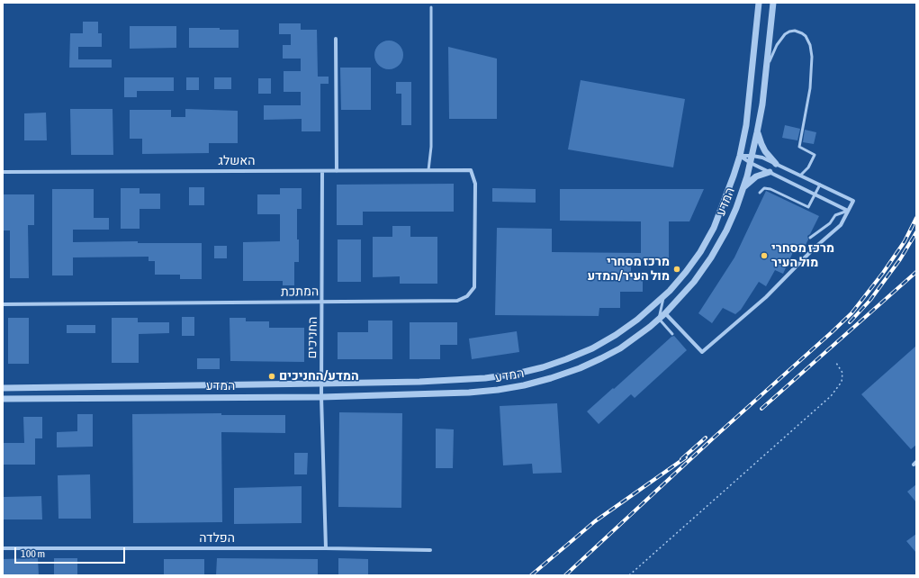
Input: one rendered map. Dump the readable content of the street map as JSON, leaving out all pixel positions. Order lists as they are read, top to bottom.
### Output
{
  "streets": {
    "street": [
      "האשלג",
      "המדע",
      "המתכת",
      "החניכים",
      "הפלדה"
    ]
  },
  "crossings": [
    ["האשלג", "המתכת"],
    ["האשלג", "החניכים"],
    ["המדע", "החניכים"],
    ["המתכת", "החניכים"],
    ["החניכים", "הפלדה"]
  ],
  "places": ["מרכז מסחרי מול העיר", "מרכז מסחרי מול העיר/המדע", "המדע/החניכים"],
  "scale_bar": "100 m"
}
